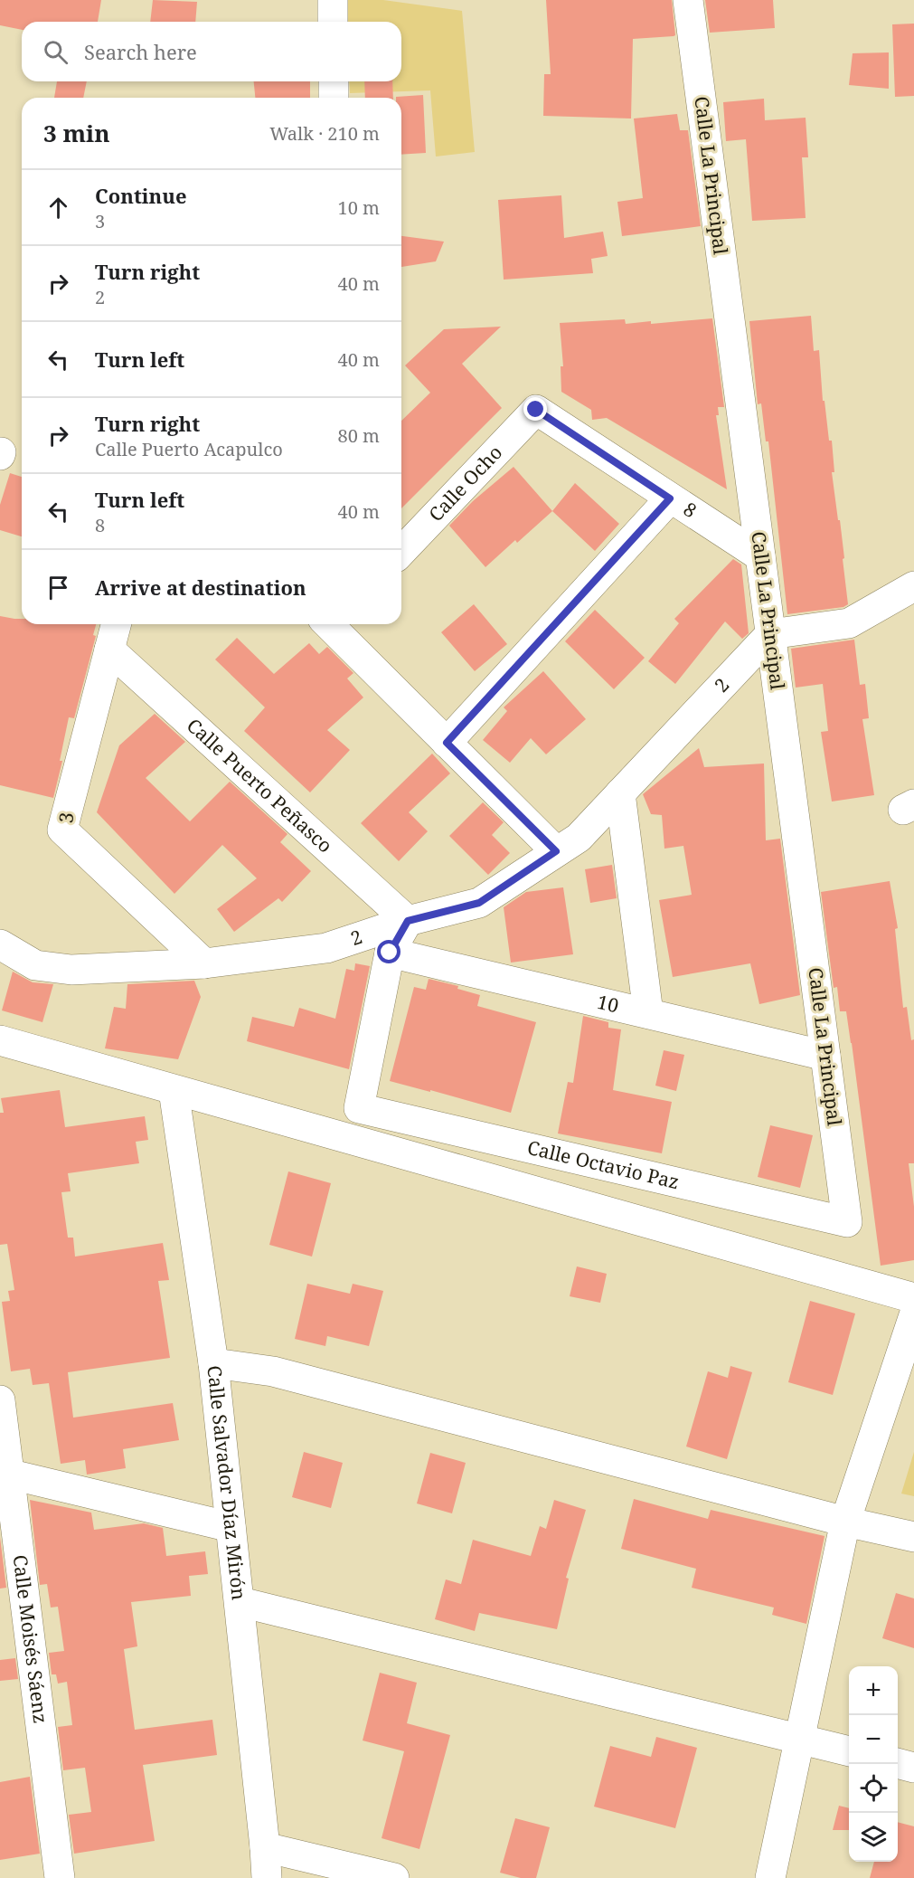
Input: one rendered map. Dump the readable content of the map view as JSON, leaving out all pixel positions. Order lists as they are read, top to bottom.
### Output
{
  "streets": {
    "street": [
      "Calle La Principal",
      "Calle Ocho",
      "8",
      "2",
      "Calle Puerto Peñasco",
      "3",
      "10",
      "Calle Octavio Paz",
      "Calle Salvador Díaz Mirón",
      "Calle Moisés Sáenz"
    ]
  },
  "crossings": [
    ["Calle La Principal", "8"],
    ["Calle La Principal", "2"],
    ["Calle La Principal", "10"],
    ["Calle La Principal", "Calle Octavio Paz"],
    ["Calle Ocho", "8"],
    ["2", "Calle Puerto Peñasco"],
    ["2", "3"],
    ["Calle Puerto Peñasco", "3"],
    ["10", "Calle Octavio Paz"]
  ],
  "page": {
    "search": "Search here",
    "heading": ["3 min", "Walk · 210 m"],
    "list": [
      ["Continue", "3", "10 m"],
      ["Turn right", "2", "40 m"],
      ["Turn left", "40 m"],
      ["Turn right", "Calle Puerto Acapulco", "80 m"],
      ["Turn left", "8", "40 m"],
      "Arrive at destination"
    ],
    "map_buttons": ["+", "−"]
  }
}
